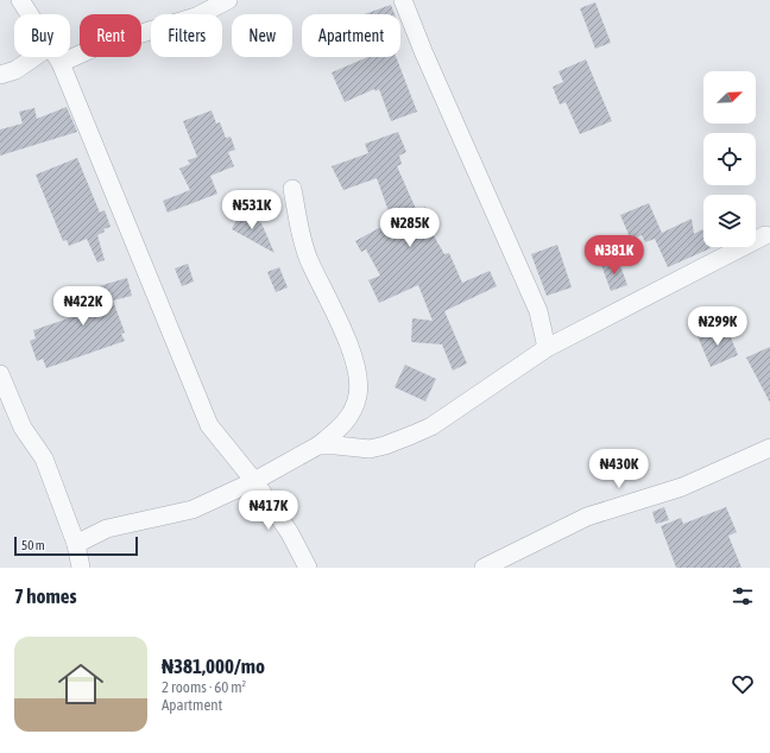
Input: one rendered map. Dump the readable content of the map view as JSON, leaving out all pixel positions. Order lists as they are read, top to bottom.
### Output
{
  "scale_bar": "50 m",
  "north": "top right",
  "page": {
    "chip": [
      "Buy",
      "Rent",
      "Filters",
      "New",
      "Apartment"
    ],
    "price": [
      "₦531K",
      "₦285K",
      "₦381K",
      "₦422K",
      "₦299K",
      "₦430K",
      "₦417K"
    ],
    "scale": "50 m",
    "heading": "7 homes",
    "list": [
      {
        "name": "₦381,000/mo",
        "note": "2 rooms · 60 m² · Apartment"
      }
    ]
  }
}
